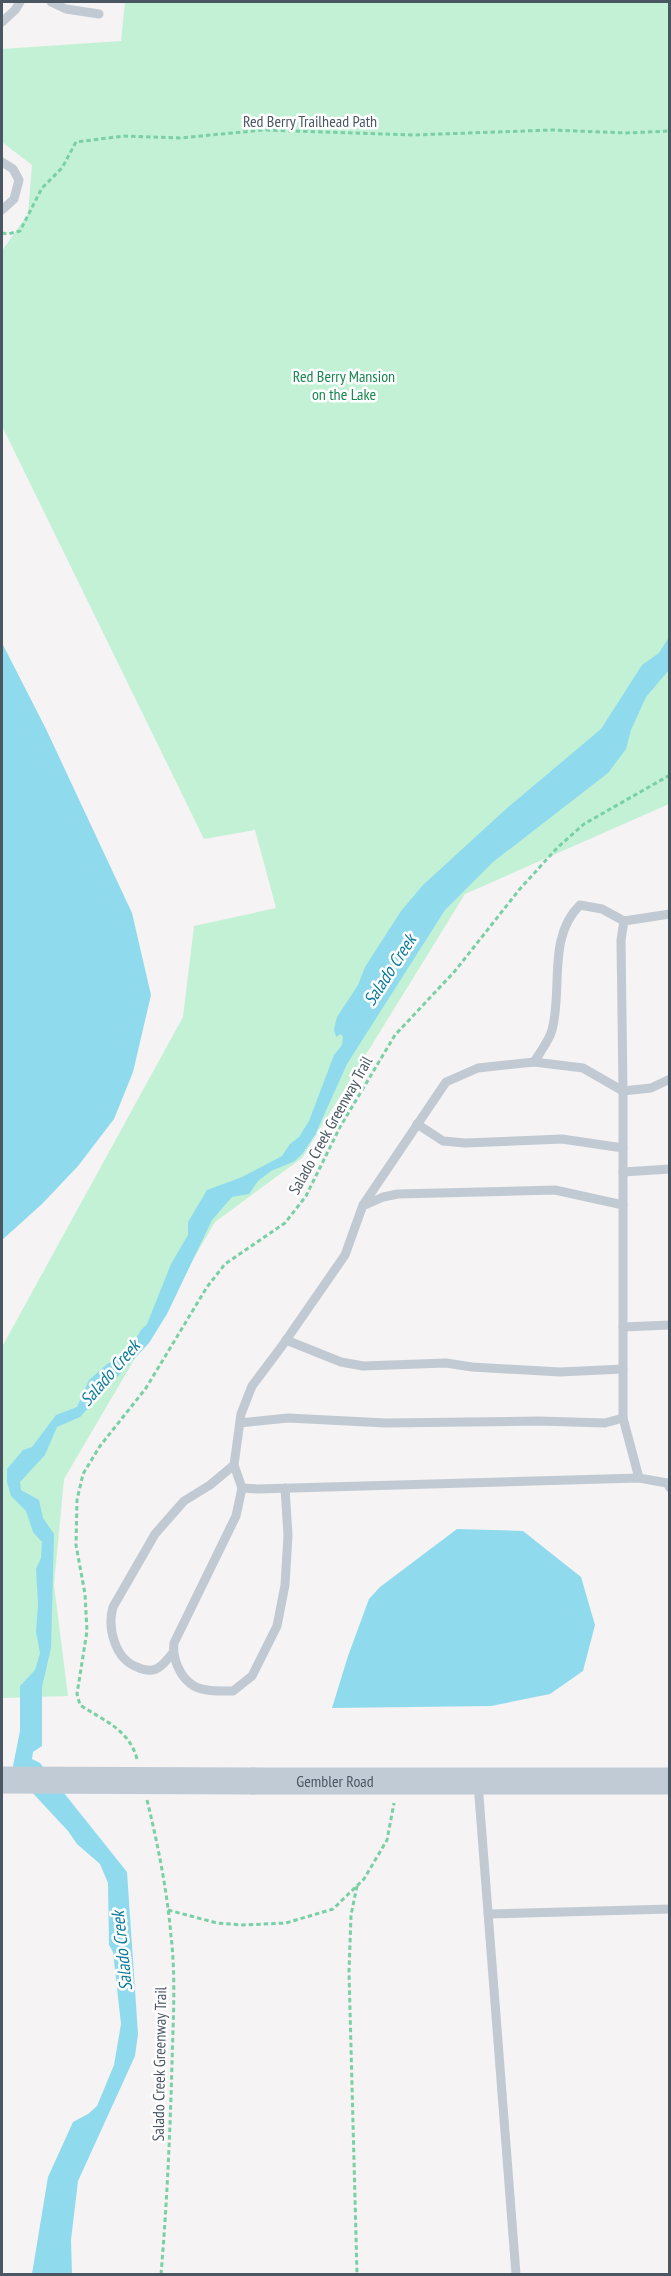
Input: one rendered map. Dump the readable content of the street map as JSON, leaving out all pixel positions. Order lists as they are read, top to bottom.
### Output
{
  "streets": {
    "main road": ["Gembler Road"],
    "path": ["Red Berry Trailhead Path", "Salado Creek Greenway Trail"]
  },
  "water": ["Salado Creek"],
  "parks": ["Red Berry Mansion on the Lake"]
}
